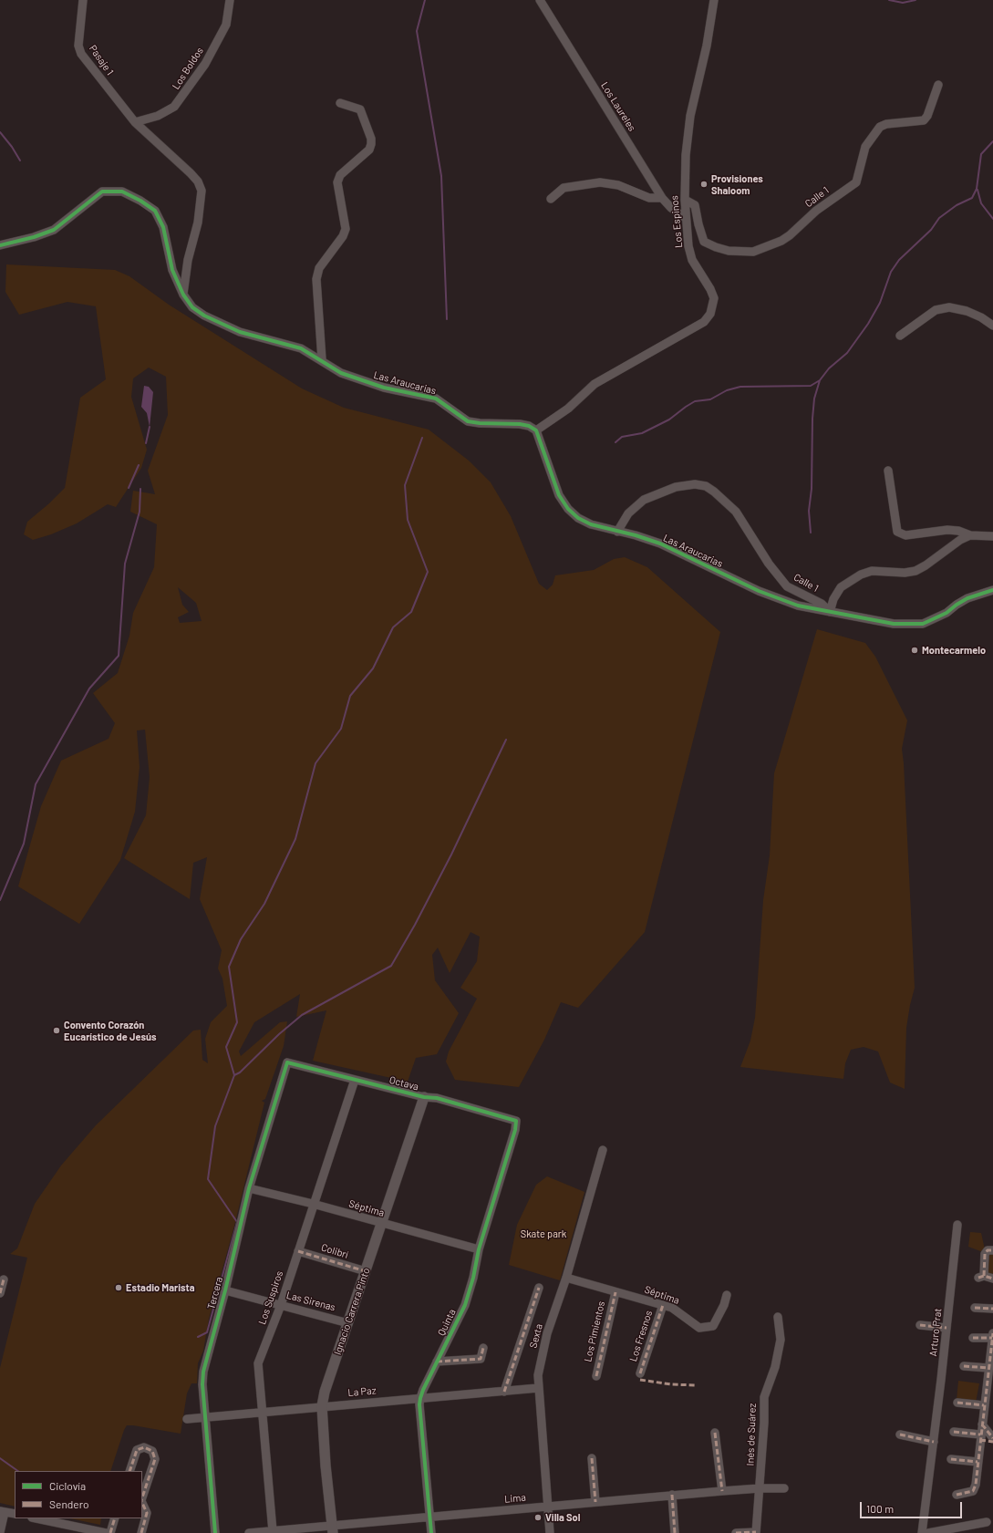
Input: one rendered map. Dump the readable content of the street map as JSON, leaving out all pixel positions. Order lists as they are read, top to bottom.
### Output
{
  "streets": {
    "street": [
      "Pasaje 1",
      "Los Boldos",
      "Los Laureles",
      "Calle 1",
      "Los Espinos",
      "Las Araucarias",
      "Octava",
      "Séptima",
      "Colibrí",
      "Tercera",
      "Los Suspiros",
      "Las Sirenas",
      "Ignacio Carrera Pinto",
      "Quinta",
      "Los Pimientos",
      "Arturo Prat",
      "Sexta",
      "Los Fresnos",
      "La Paz",
      "Inés de Suárez",
      "Lima"
    ]
  },
  "crossings": [
    ["Pasaje 1", "Los Boldos"],
    ["Pasaje 1", "Las Araucarias"],
    ["Los Laureles", "Los Espinos"],
    ["Calle 1", "Los Espinos"],
    ["Calle 1", "Las Araucarias"],
    ["Los Espinos", "Las Araucarias"],
    ["Octava", "Tercera"],
    ["Octava", "Los Suspiros"],
    ["Octava", "Ignacio Carrera Pinto"],
    ["Octava", "Quinta"],
    ["Séptima", "Tercera"],
    ["Séptima", "Los Suspiros"],
    ["Séptima", "Ignacio Carrera Pinto"],
    ["Séptima", "Quinta"],
    ["Séptima", "Los Pimientos"],
    ["Séptima", "Sexta"],
    ["Séptima", "Los Fresnos"],
    ["Colibrí", "Los Suspiros"],
    ["Colibrí", "Ignacio Carrera Pinto"],
    ["Tercera", "Las Sirenas"],
    ["Tercera", "La Paz"],
    ["Los Suspiros", "Las Sirenas"],
    ["Los Suspiros", "La Paz"],
    ["Los Suspiros", "Lima"],
    ["Las Sirenas", "Ignacio Carrera Pinto"],
    ["Ignacio Carrera Pinto", "La Paz"],
    ["Ignacio Carrera Pinto", "Lima"],
    ["Quinta", "La Paz"],
    ["Quinta", "Lima"],
    ["Sexta", "La Paz"],
    ["Sexta", "Lima"],
    ["Inés de Suárez", "Lima"]
  ],
  "parks": ["Skate park"],
  "places": [
    "Provisiones Shaloom",
    "Montecarmelo",
    "Convento Corazón Eucarístico de Jesús",
    "Estadio Marista",
    "Villa Sol"
  ],
  "legend": ["Ciclovía", "Sendero"],
  "scale_bar": "100 m"
}
